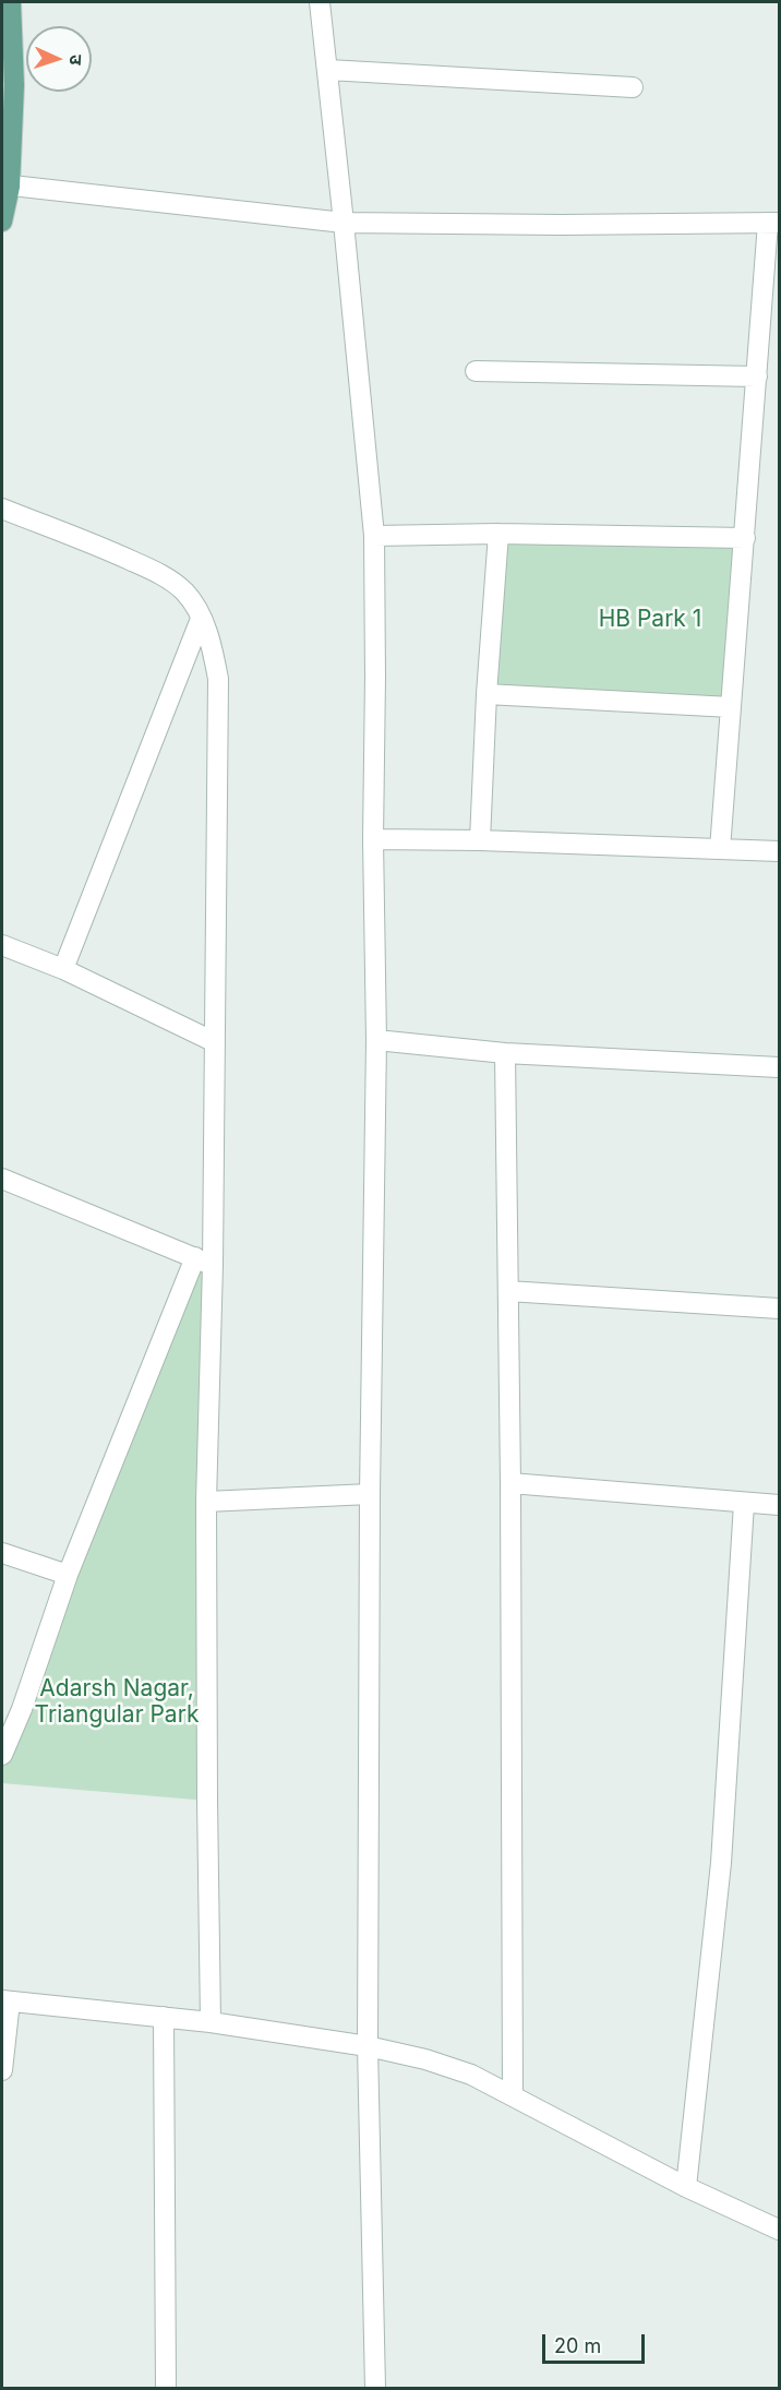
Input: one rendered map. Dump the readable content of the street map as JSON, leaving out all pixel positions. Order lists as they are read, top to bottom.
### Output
{
  "parks": ["HB Park 1", "Adarsh Nagar, Triangular Park"],
  "scale_bar": "20 m",
  "north": "right"
}
